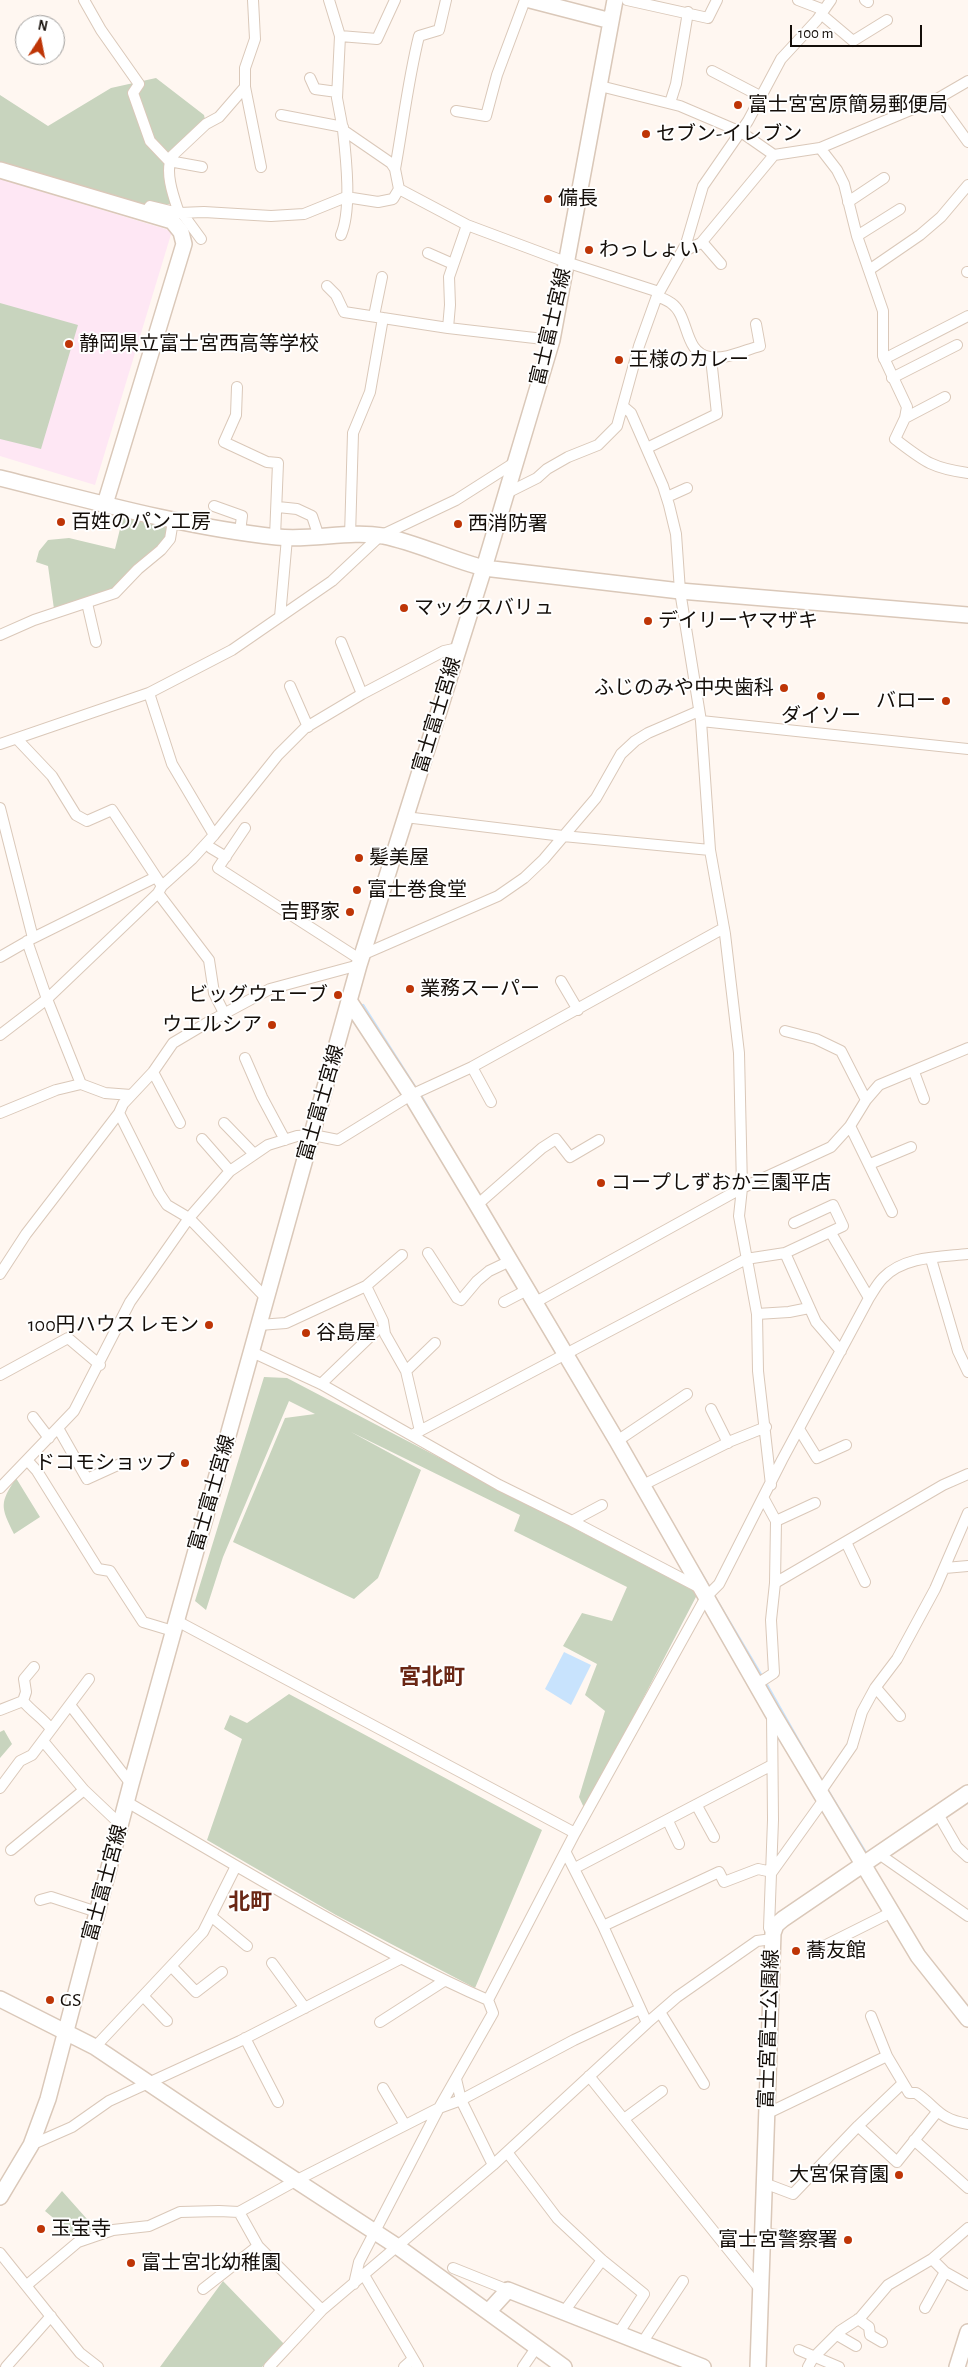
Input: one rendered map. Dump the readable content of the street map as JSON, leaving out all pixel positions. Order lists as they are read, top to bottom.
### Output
{
  "streets": {
    "street": ["富士富士宮線", "富士宮富士公園線"]
  },
  "districts": ["宮北町", "北町"],
  "places": [
    "富士宮宮原簡易郵便局",
    "セブン-イレブン",
    "備長",
    "わっしょい",
    "静岡県立富士宮西高等学校",
    "王様のカレー",
    "百姓のパン工房",
    "西消防署",
    "マックスバリュ",
    "デイリーヤマザキ",
    "ふじのみや中央歯科",
    "ダイソー",
    "バロー",
    "髪美屋",
    "富士巻食堂",
    "吉野家",
    "業務スーパー",
    "ビッグウェーブ",
    "ウエルシア",
    "コープしずおか三園平店",
    "100円ハウス レモン",
    "谷島屋",
    "ドコモショップ",
    "蕎友館",
    "GS",
    "大宮保育園",
    "玉宝寺",
    "富士宮警察署",
    "富士宮北幼稚園"
  ],
  "scale_bar": "100 m",
  "north": "top"
}
